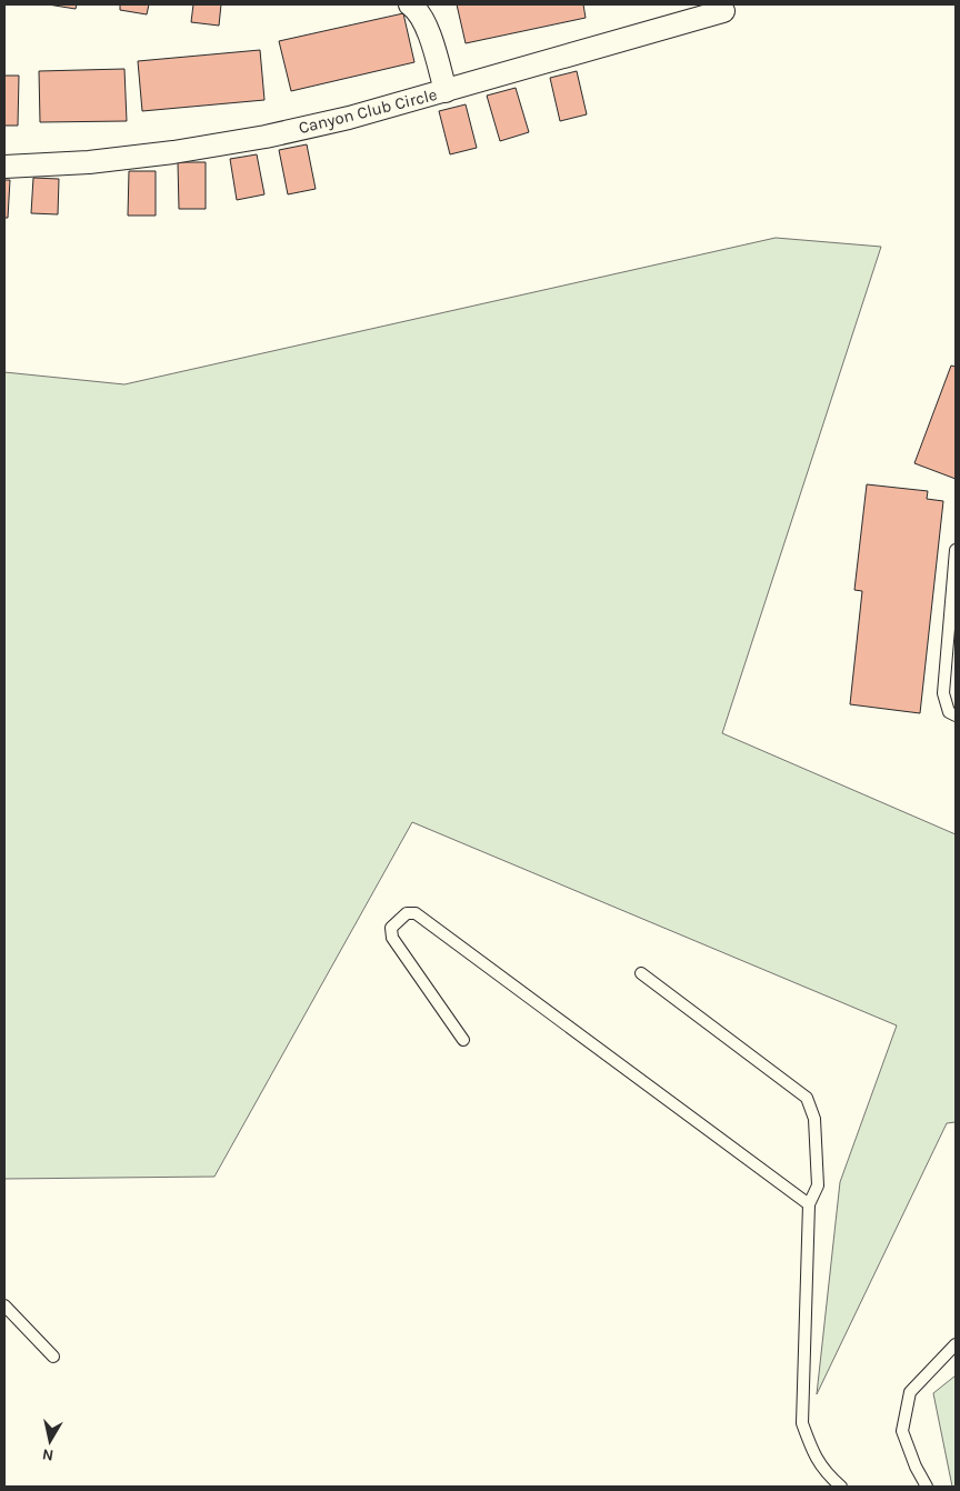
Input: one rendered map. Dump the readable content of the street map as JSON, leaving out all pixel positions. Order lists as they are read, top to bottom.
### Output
{
  "streets": {
    "street": ["Canyon Club Circle"]
  },
  "north": "bottom"
}
